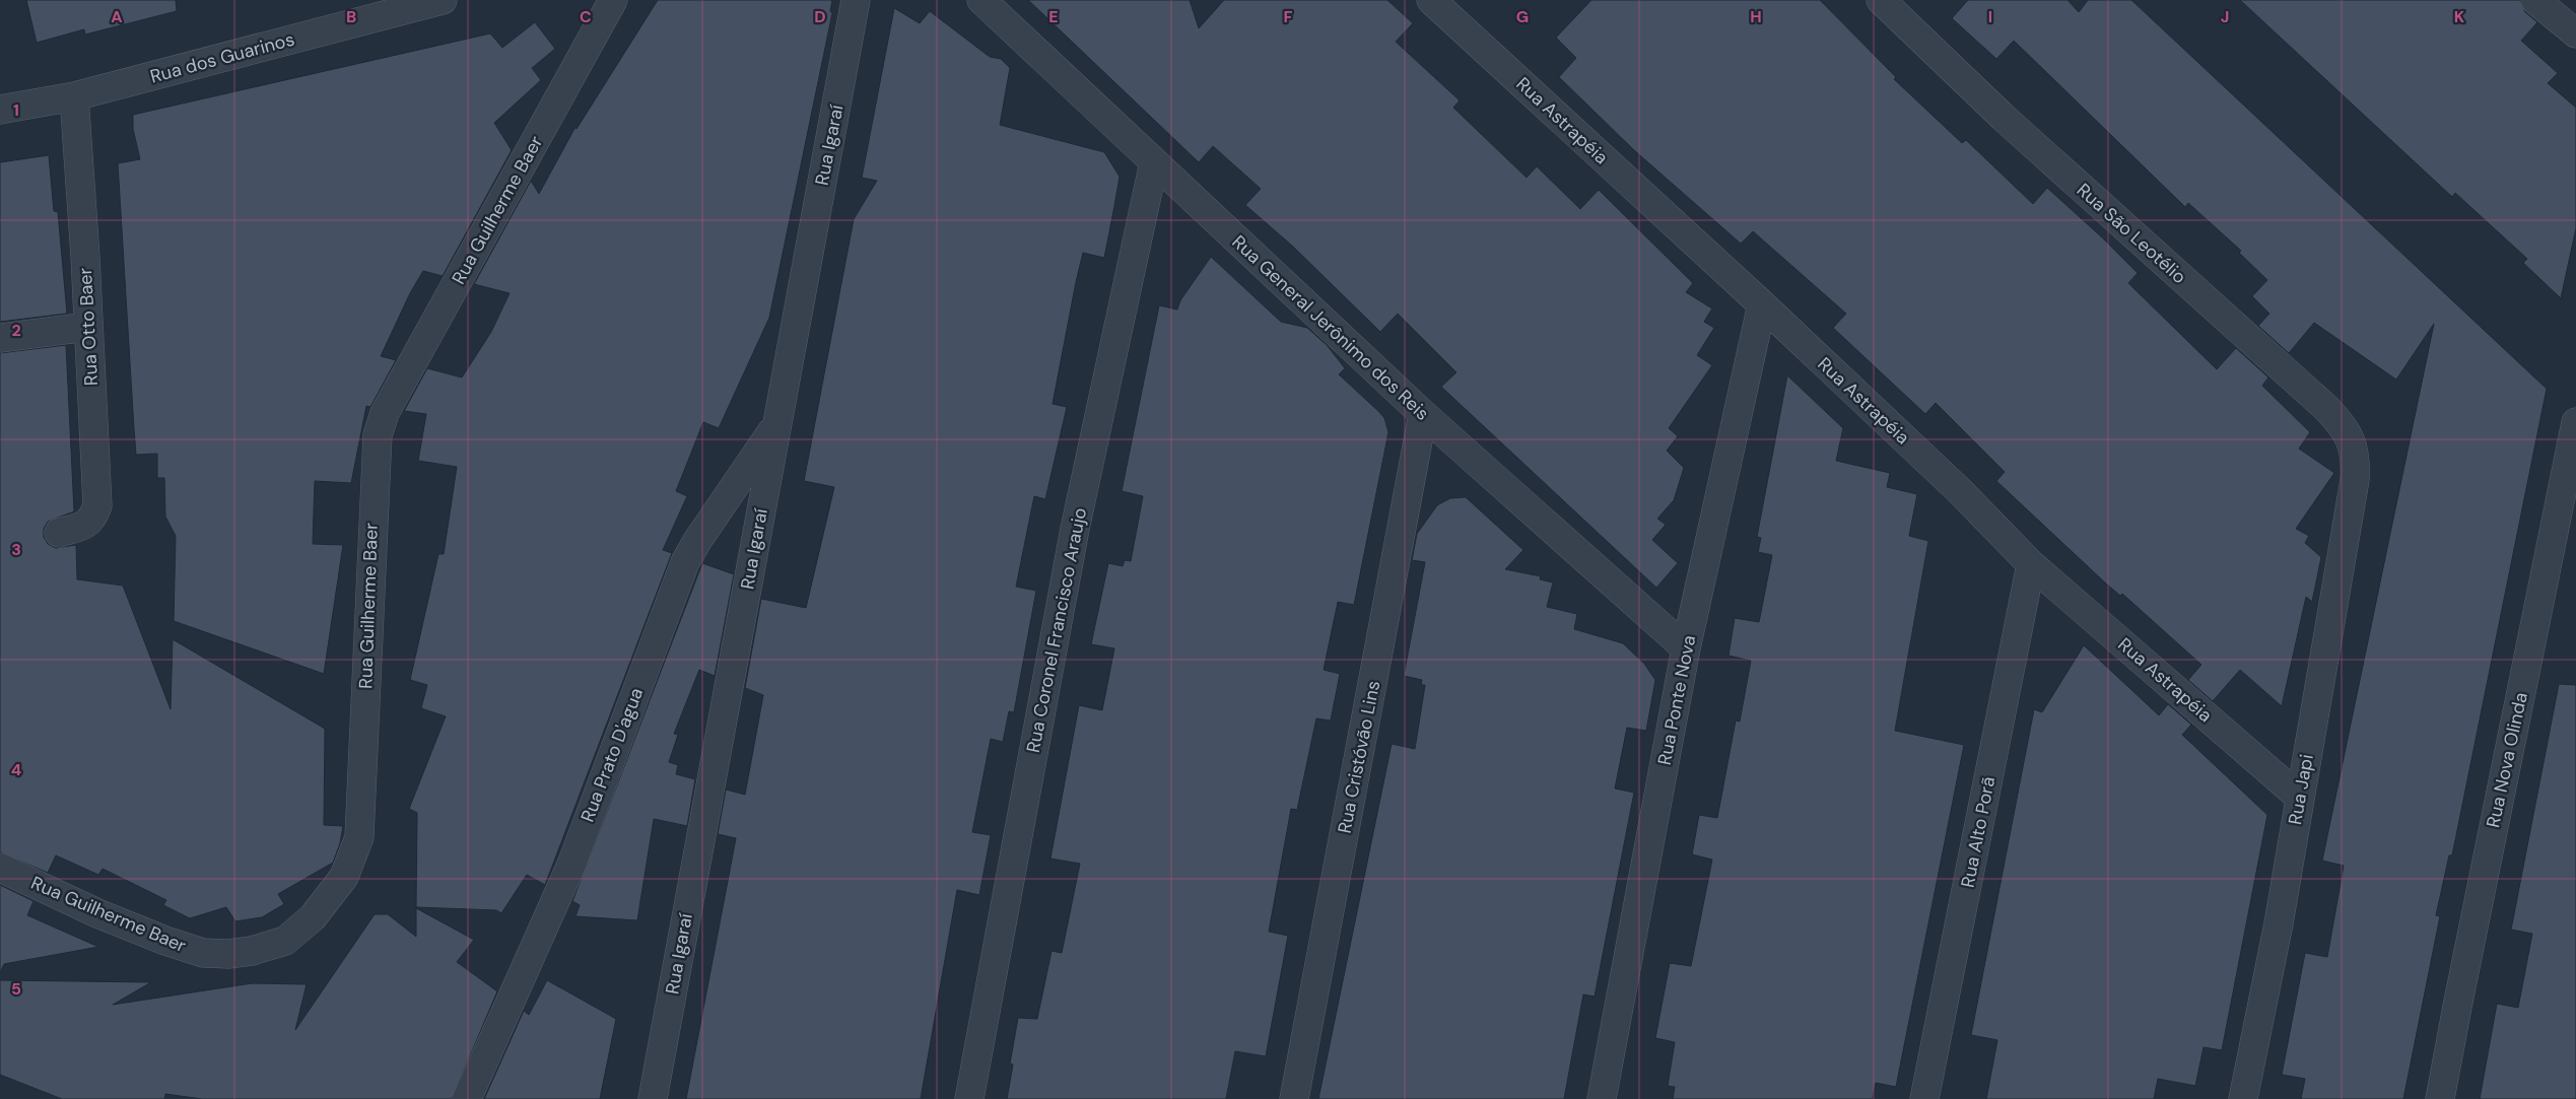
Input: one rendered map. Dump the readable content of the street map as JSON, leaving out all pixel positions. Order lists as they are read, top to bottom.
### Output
{
  "streets": {
    "street": [
      "Rua dos Guarinos",
      "Rua Astrapéia",
      "Rua Igaraí",
      "Rua Guilherme Baer",
      "Rua São Leotélio",
      "Rua Otto Baer",
      "Rua General Jerônimo dos Reis",
      "Rua Coronel Francisco Araujo",
      "Rua Ponte Nova",
      "Rua Prato D'agua",
      "Rua Cristóvão Lins",
      "Rua Nova Olinda",
      "Rua Japi",
      "Rua Alto Porã"
    ]
  },
  "crossings": [
    ["Rua dos Guarinos", "Rua Otto Baer"],
    ["Rua Astrapéia", "Rua Ponte Nova"],
    ["Rua Astrapéia", "Rua Japi"],
    ["Rua Astrapéia", "Rua Alto Porã"],
    ["Rua Igaraí", "Rua Prato D'agua"],
    ["Rua São Leotélio", "Rua Japi"],
    ["Rua General Jerônimo dos Reis", "Rua Coronel Francisco Araujo"],
    ["Rua General Jerônimo dos Reis", "Rua Ponte Nova"],
    ["Rua General Jerônimo dos Reis", "Rua Cristóvão Lins"]
  ],
  "grid": {
    "columns": [
      "A",
      "B",
      "C",
      "D",
      "E",
      "F",
      "G",
      "H",
      "I",
      "J",
      "K"
    ],
    "rows": [
      "1",
      "2",
      "3",
      "4",
      "5"
    ]
  }
}
